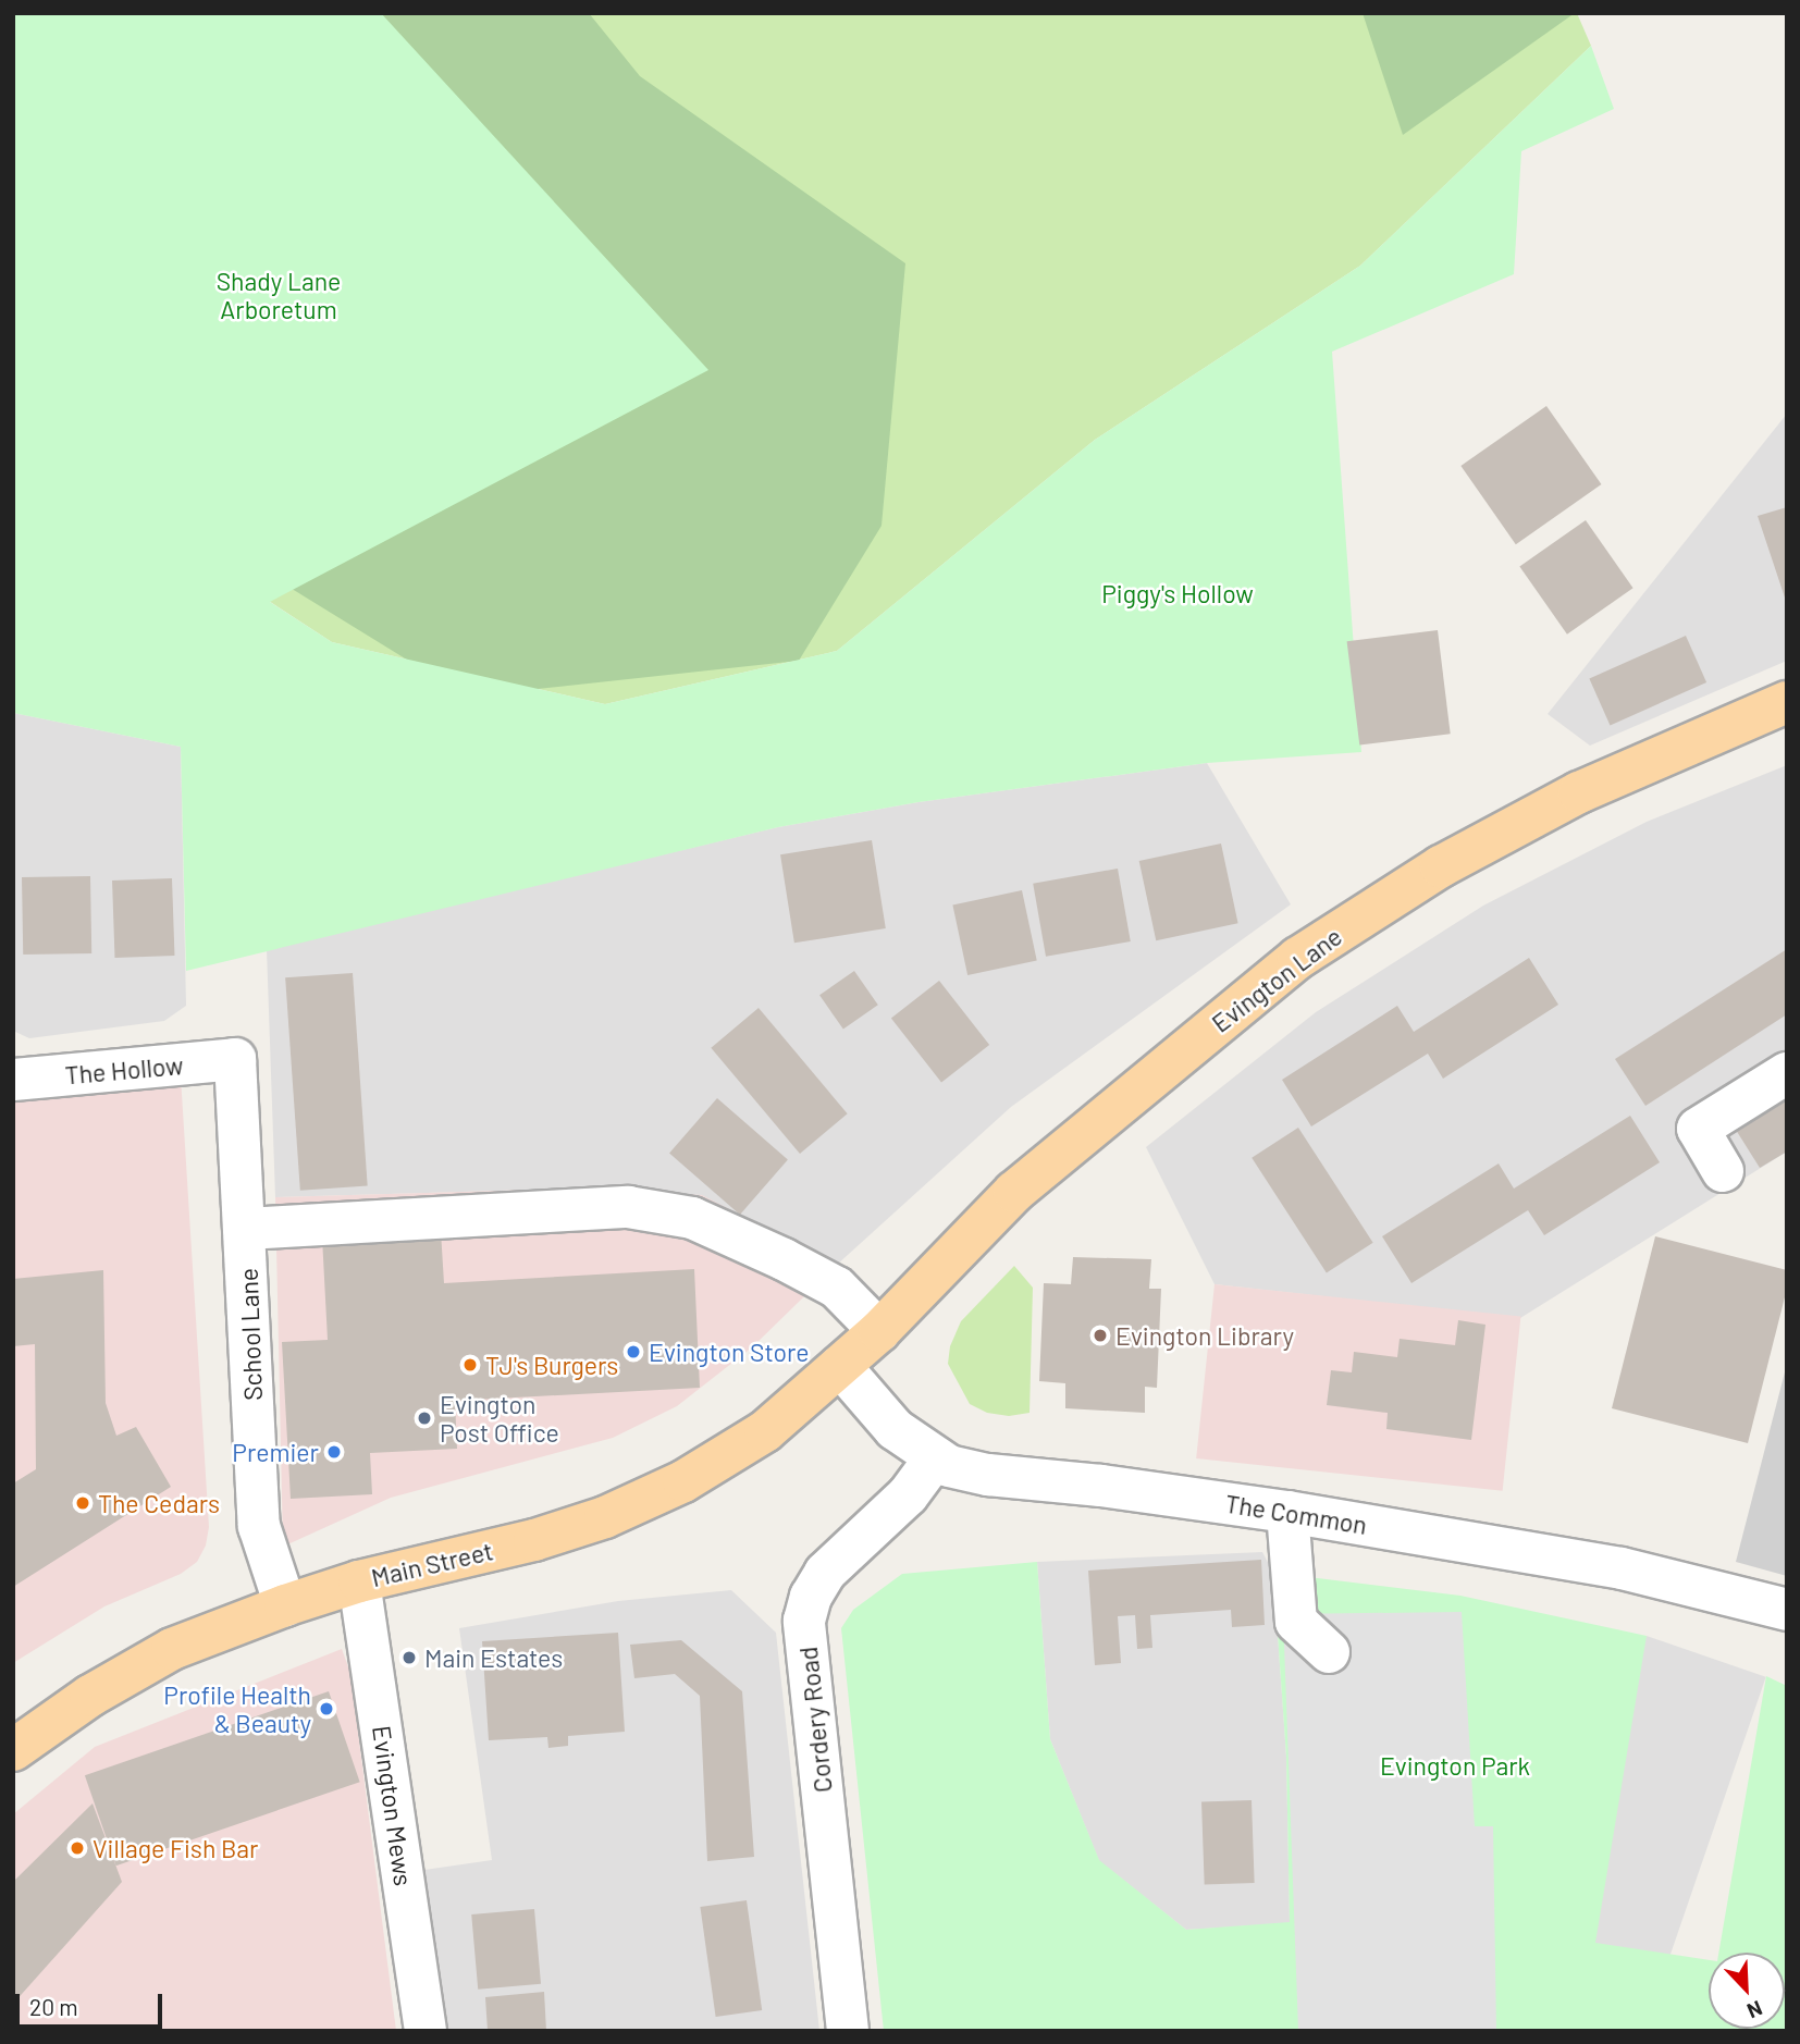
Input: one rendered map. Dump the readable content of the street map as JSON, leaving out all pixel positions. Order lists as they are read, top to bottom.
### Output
{
  "streets": {
    "main road": ["Evington Lane", "Main Street"],
    "street": [
      "The Hollow",
      "School Lane",
      "The Common",
      "Cordery Road",
      "Evington Mews"
    ]
  },
  "crossings": [
    ["Evington Lane", "The Common"],
    ["Evington Lane", "Main Street"],
    ["The Hollow", "School Lane"],
    ["School Lane", "Main Street"],
    ["The Common", "Main Street"],
    ["The Common", "Cordery Road"],
    ["Main Street", "Evington Mews"]
  ],
  "parks": ["Shady Lane Arboretum", "Piggy's Hollow", "Evington Park"],
  "places": [
    "Evington Library",
    "Evington Store",
    "TJ's Burgers",
    "Evington Post Office",
    "Premier",
    "The Cedars",
    "Main Estates",
    "Profile Health & Beauty",
    "Village Fish Bar"
  ],
  "scale_bar": "20 m",
  "north": "bottom right"
}
